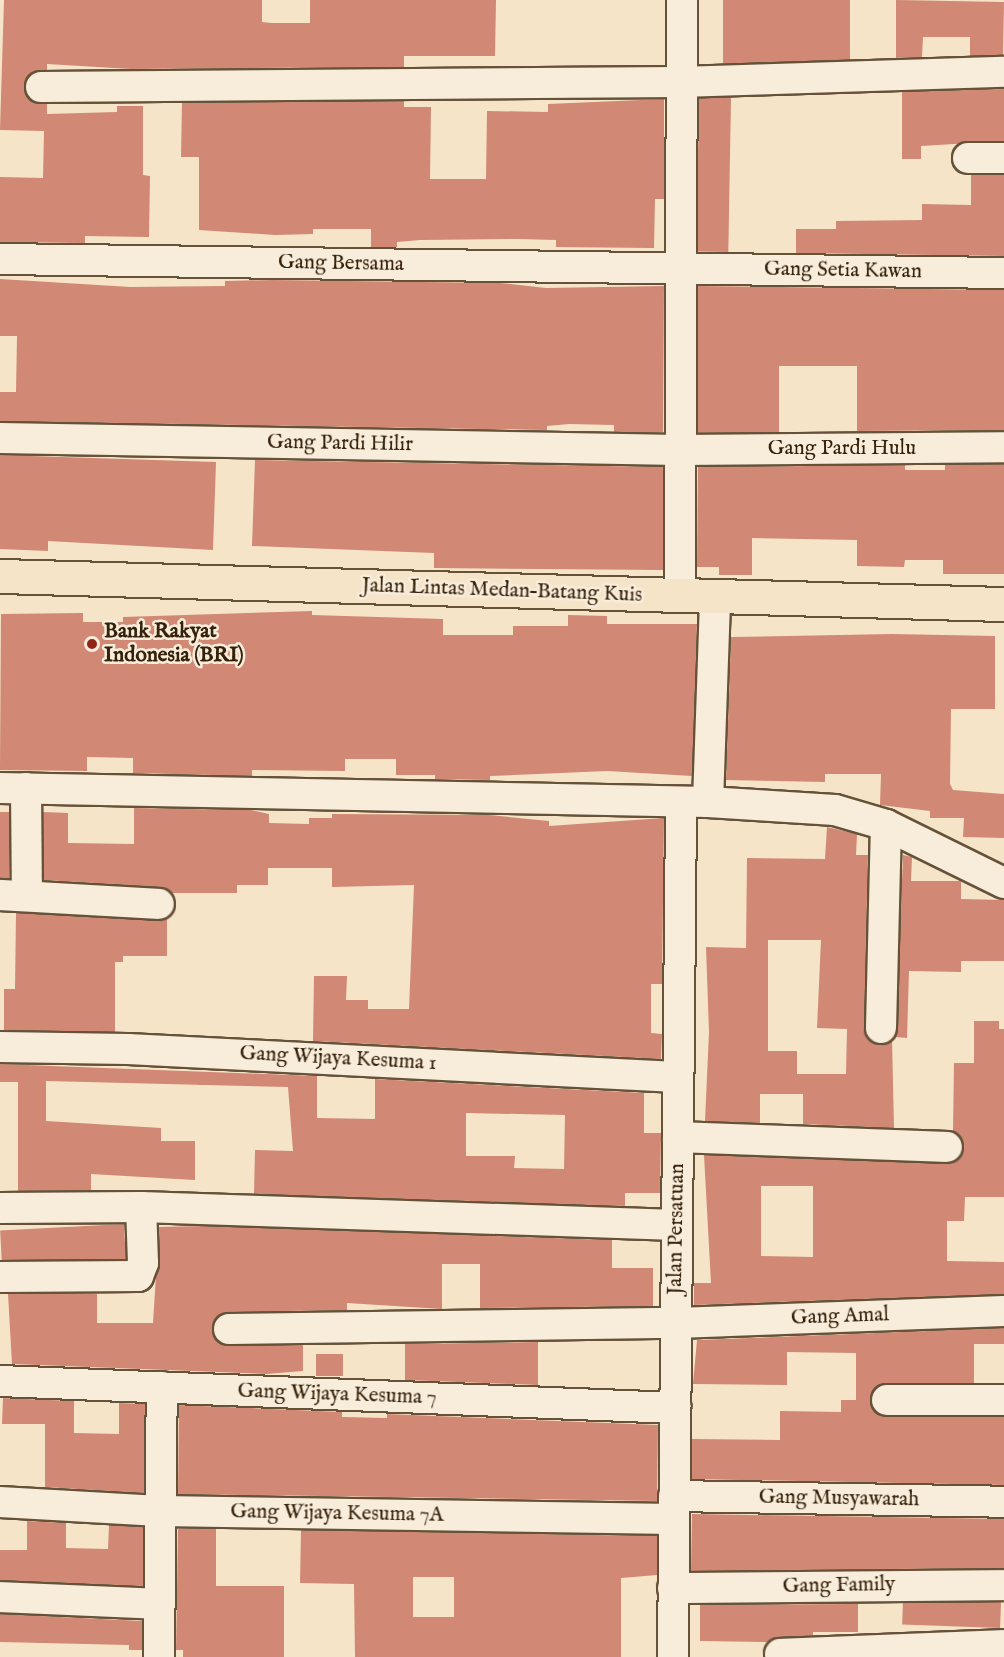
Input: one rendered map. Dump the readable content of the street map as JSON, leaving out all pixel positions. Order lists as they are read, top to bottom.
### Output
{
  "streets": {
    "highway": ["Jalan Lintas Medan–Batang Kuis"],
    "street": [
      "Gang Bersama",
      "Gang Setia Kawan",
      "Gang Pardi Hilir",
      "Gang Pardi Hulu",
      "Gang Wijaya Kesuma 1",
      "Jalan Persatuan",
      "Gang Amal",
      "Gang Wijaya Kesuma 7",
      "Gang Musyawarah",
      "Gang Wijaya Kesuma 7A",
      "Gang Family"
    ]
  },
  "crossings": [
    ["Gang Bersama", "Gang Setia Kawan"],
    ["Gang Pardi Hilir", "Gang Pardi Hulu"],
    ["Jalan Lintas Medan–Batang Kuis", "Jalan Persatuan"],
    ["Gang Wijaya Kesuma 1", "Jalan Persatuan"],
    ["Jalan Persatuan", "Gang Amal"],
    ["Jalan Persatuan", "Gang Wijaya Kesuma 7"],
    ["Jalan Persatuan", "Gang Musyawarah"],
    ["Jalan Persatuan", "Gang Wijaya Kesuma 7A"],
    ["Jalan Persatuan", "Gang Family"],
    ["Gang Musyawarah", "Gang Wijaya Kesuma 7A"]
  ],
  "places": ["Bank Rakyat Indonesia (BRI)"]
}
